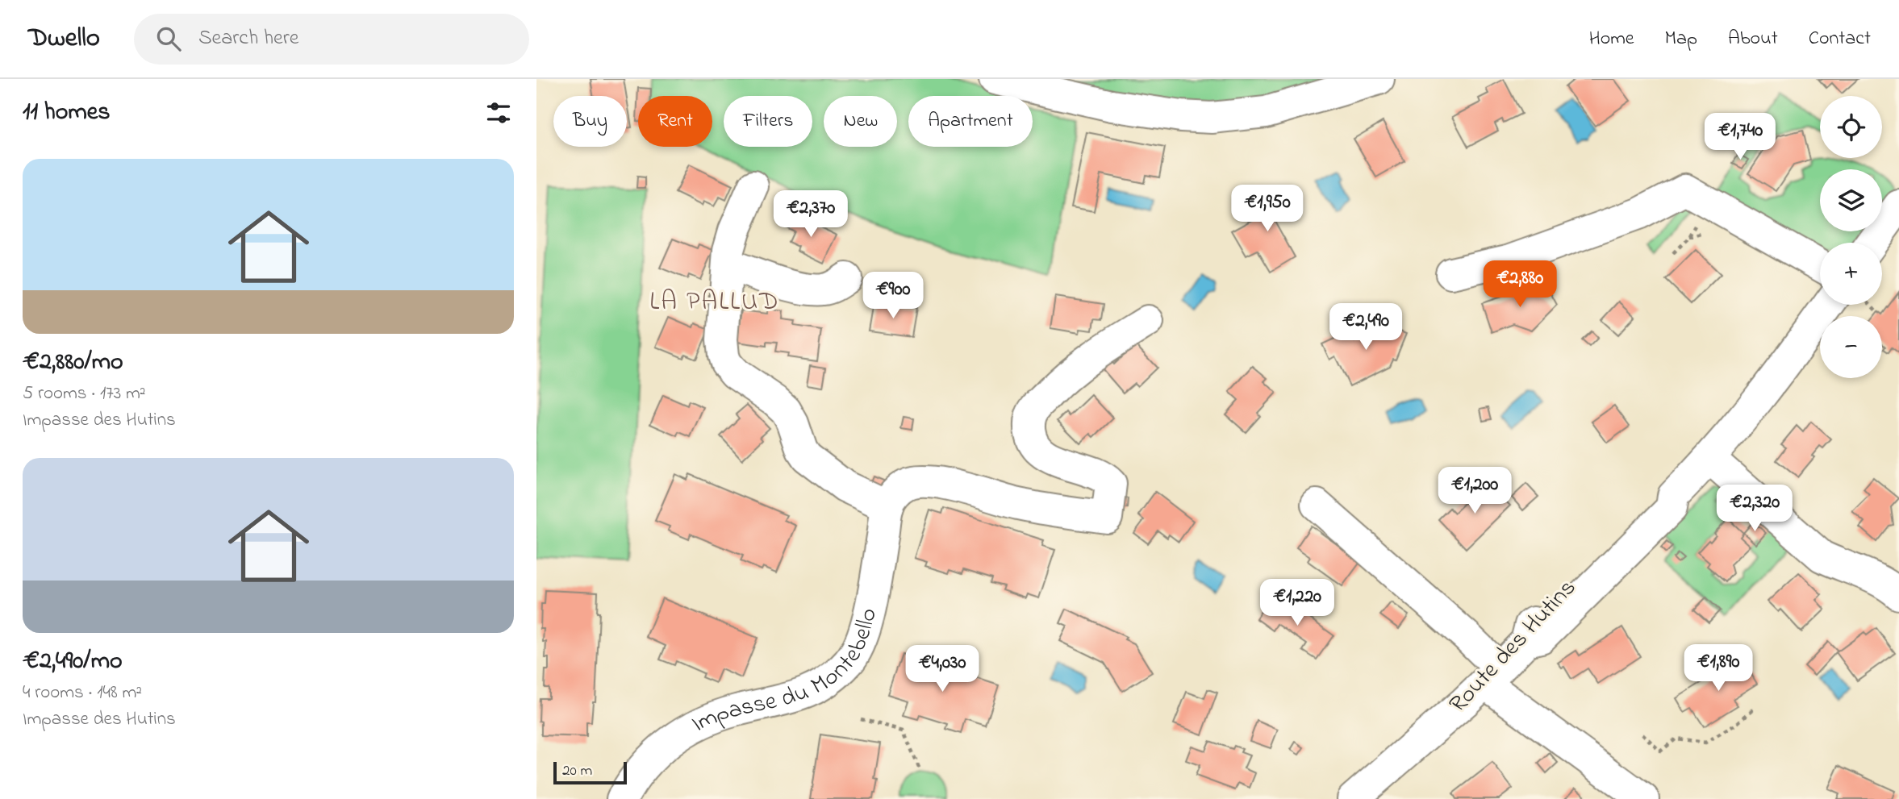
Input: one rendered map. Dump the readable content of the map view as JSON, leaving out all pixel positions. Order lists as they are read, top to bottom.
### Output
{
  "streets": {
    "street": ["Route des Hutins", "Impasse du Montebello"]
  },
  "districts": ["LA PALLUD"],
  "scale_bar": "20 m",
  "page": {
    "header": "Dwello",
    "search": "Search here",
    "nav": [
      "Home",
      "Map",
      "About",
      "Contact"
    ],
    "heading": "11 homes",
    "map_buttons": ["+", "−"],
    "chip": [
      "Buy",
      "Rent",
      "Filters",
      "New",
      "Apartment"
    ],
    "price": [
      "€1,740",
      "€1,950",
      "€2,370",
      "€2,880",
      "€900",
      "€2,490",
      "€1,200",
      "€2,320",
      "€1,220",
      "€1,890",
      "€4,030"
    ],
    "list": [
      {
        "name": "€2,880/mo",
        "note": "5 rooms · 173 m² · Impasse des Hutins"
      },
      {
        "name": "€2,490/mo",
        "note": "4 rooms · 148 m² · Impasse des Hutins"
      }
    ],
    "scale": "20 m"
  }
}
